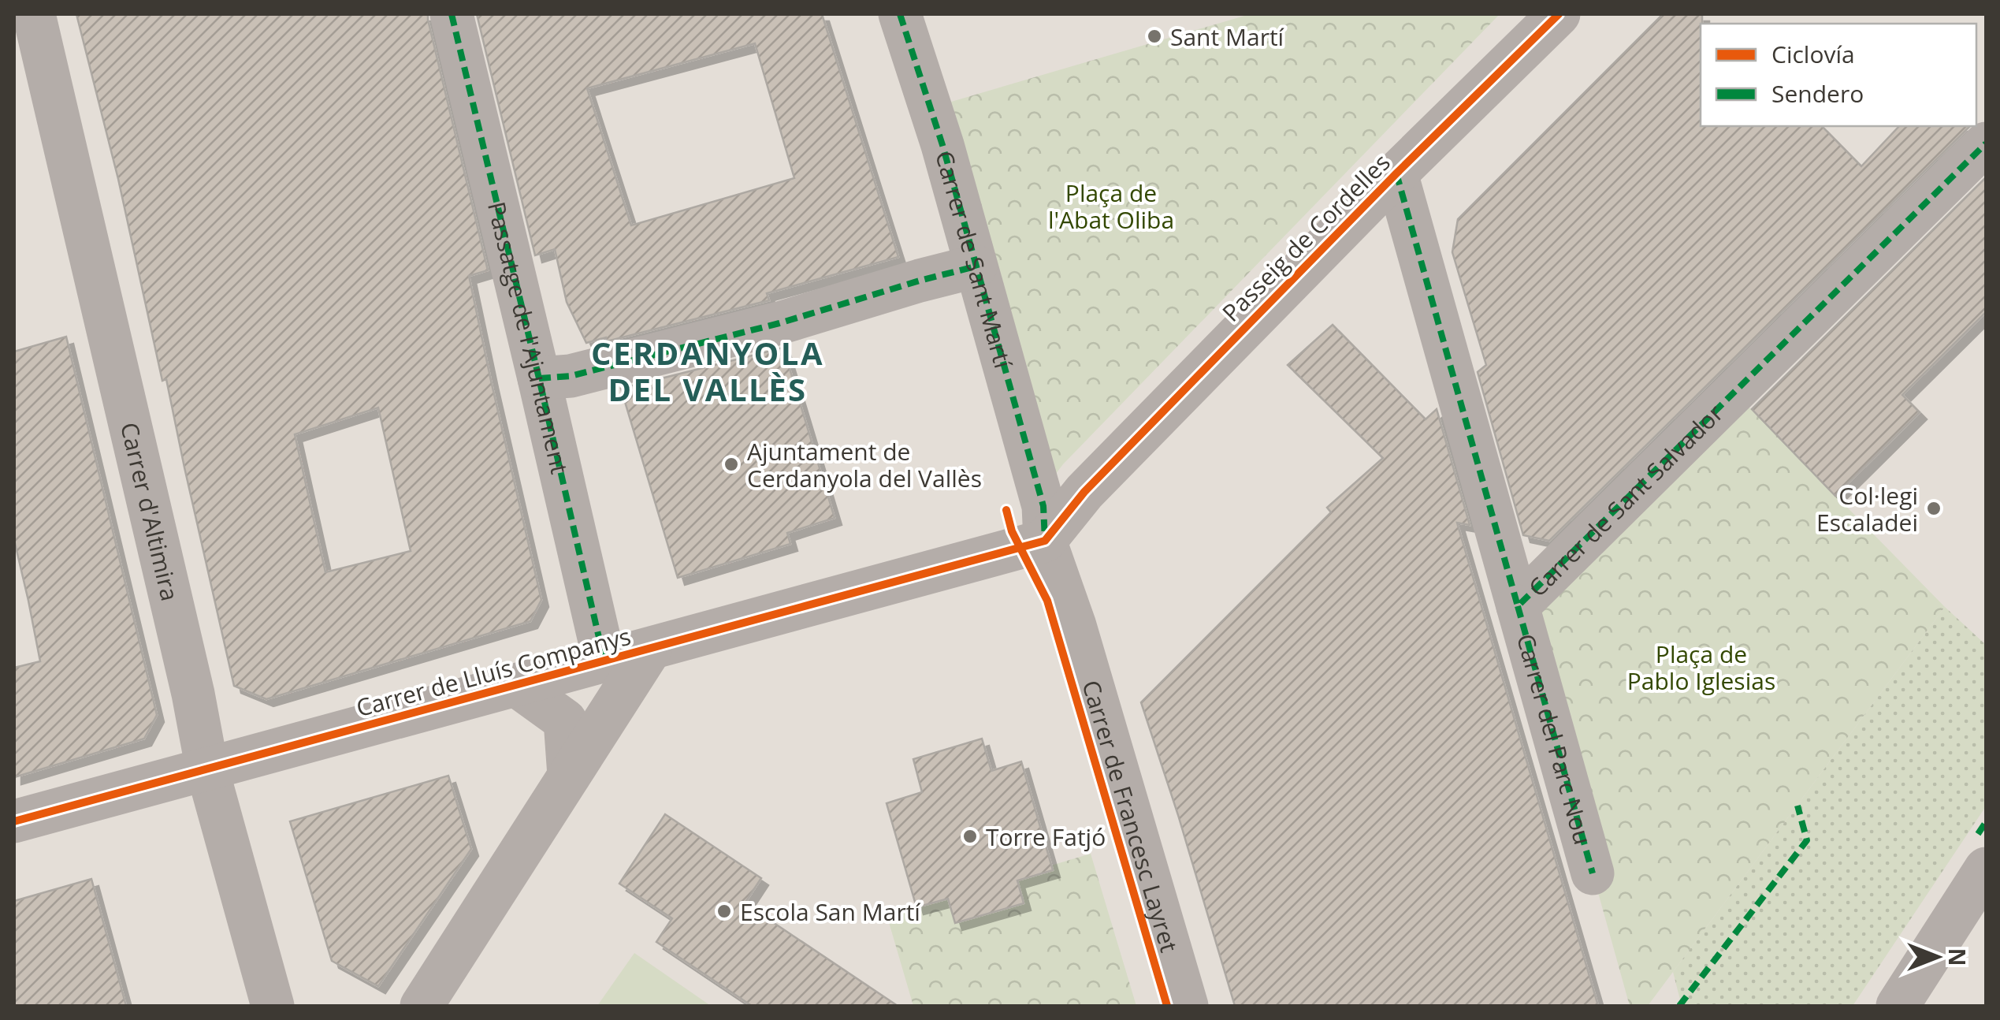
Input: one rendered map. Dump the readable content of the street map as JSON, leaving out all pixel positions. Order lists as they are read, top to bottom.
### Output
{
  "streets": {
    "street": [
      "Passeig de Cordelles",
      "Carrer de Sant Martí",
      "Passatge de l'Ajuntament",
      "Carrer de Sant Salvador",
      "Carrer d'Altimira",
      "Carrer de Lluís Companys",
      "Carrer del Parc Nou",
      "Carrer de Francesc Layret"
    ]
  },
  "crossings": [
    ["Passeig de Cordelles", "Carrer de Sant Martí"],
    ["Passeig de Cordelles", "Carrer de Sant Salvador"],
    ["Passeig de Cordelles", "Carrer de Lluís Companys"],
    ["Carrer de Sant Martí", "Carrer de Lluís Companys"],
    ["Carrer de Sant Martí", "Carrer de Francesc Layret"],
    ["Passatge de l'Ajuntament", "Carrer de Lluís Companys"],
    ["Carrer de Sant Salvador", "Carrer del Parc Nou"],
    ["Carrer d'Altimira", "Carrer de Lluís Companys"]
  ],
  "districts": ["CERDANYOLA DEL VALLÈS"],
  "parks": ["Plaça de l'Abat Oliba", "Plaça de Pablo Iglesias"],
  "places": [
    "Sant Martí",
    "Ajuntament de Cerdanyola del Vallès",
    "Col·legi Escaladei",
    "Torre Fatjó",
    "Escola San Martí"
  ],
  "legend": ["Ciclovía", "Sendero"],
  "north": "right"
}
